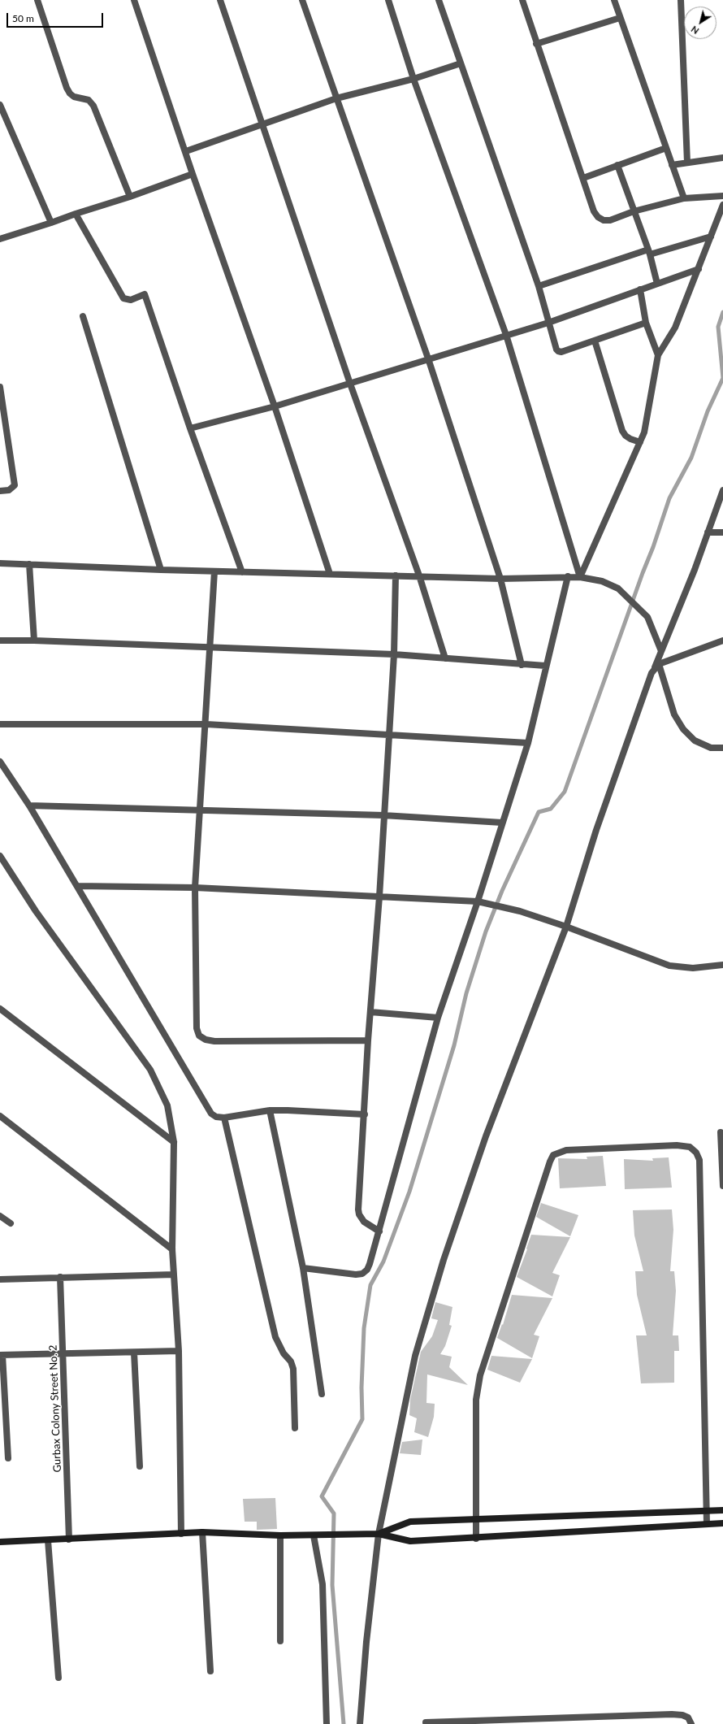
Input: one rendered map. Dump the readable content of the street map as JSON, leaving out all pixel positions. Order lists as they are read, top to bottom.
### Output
{
  "streets": {
    "street": ["Gurbax Colony Street No. 2"]
  },
  "scale_bar": "50 m",
  "north": "bottom left"
}
